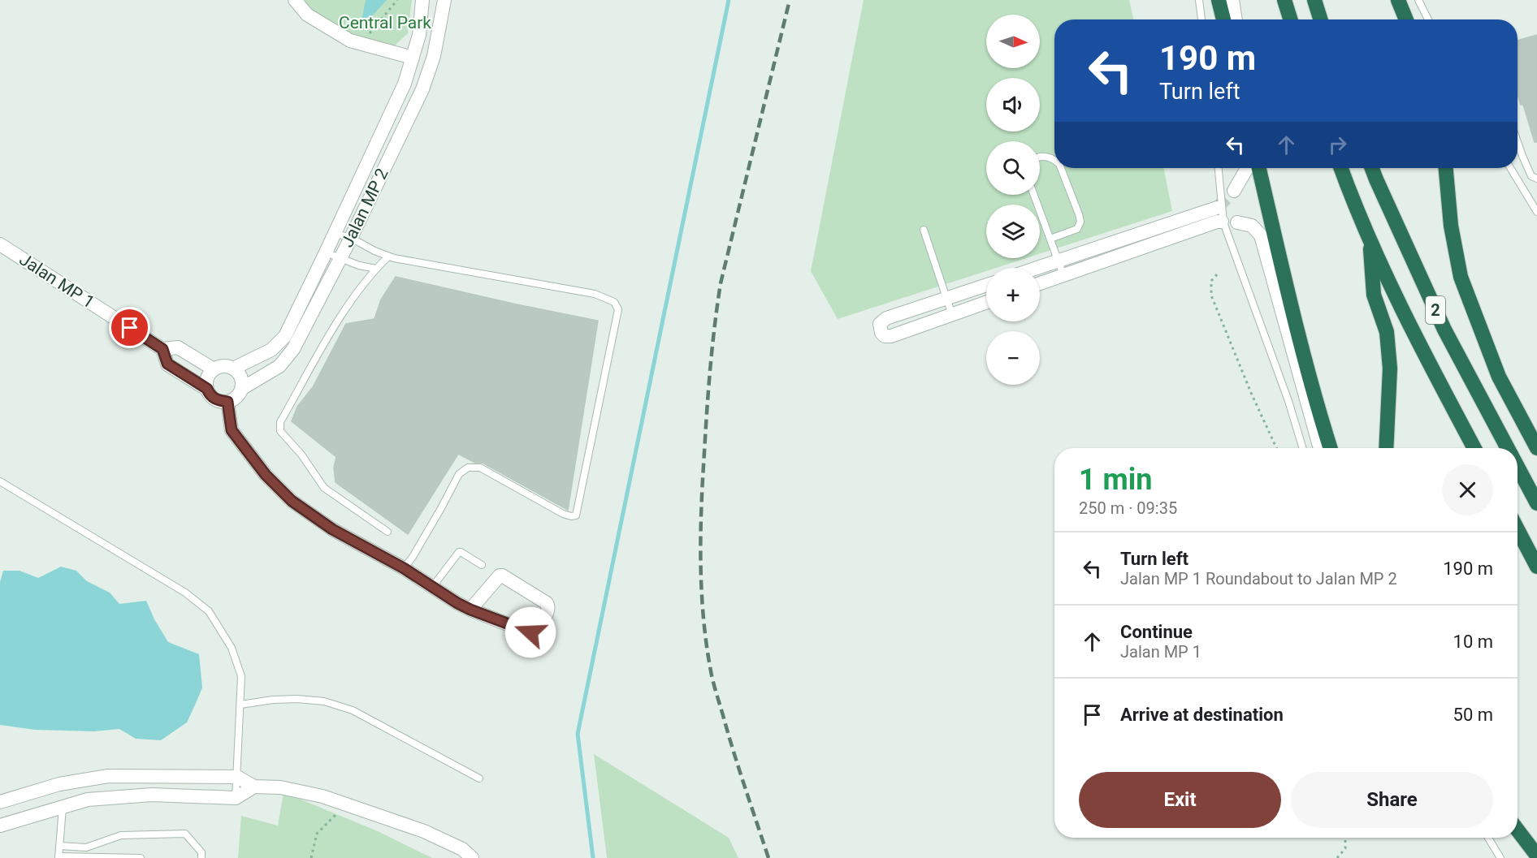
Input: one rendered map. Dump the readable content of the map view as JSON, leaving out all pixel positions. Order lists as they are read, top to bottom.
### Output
{
  "streets": {
    "highway": ["2"],
    "street": ["Jalan MP 2", "Jalan MP 1"]
  },
  "crossings": [
    ["Jalan MP 2", "Jalan MP 1"]
  ],
  "parks": ["Central Park"],
  "north": "right",
  "page": {
    "map_buttons": ["+", "−"],
    "turn": ["190 m", "Turn left"],
    "heading": ["1 min", "250 m · 09:35"],
    "list": [
      {
        "name": "Turn left",
        "note": "Jalan MP 1 Roundabout to Jalan MP 2",
        "value": "190 m"
      },
      {
        "name": "Continue",
        "note": "Jalan MP 1",
        "value": "10 m"
      },
      {
        "name": "Arrive at destination",
        "value": "50 m"
      }
    ],
    "buttons": ["Exit", "Share"]
  }
}
